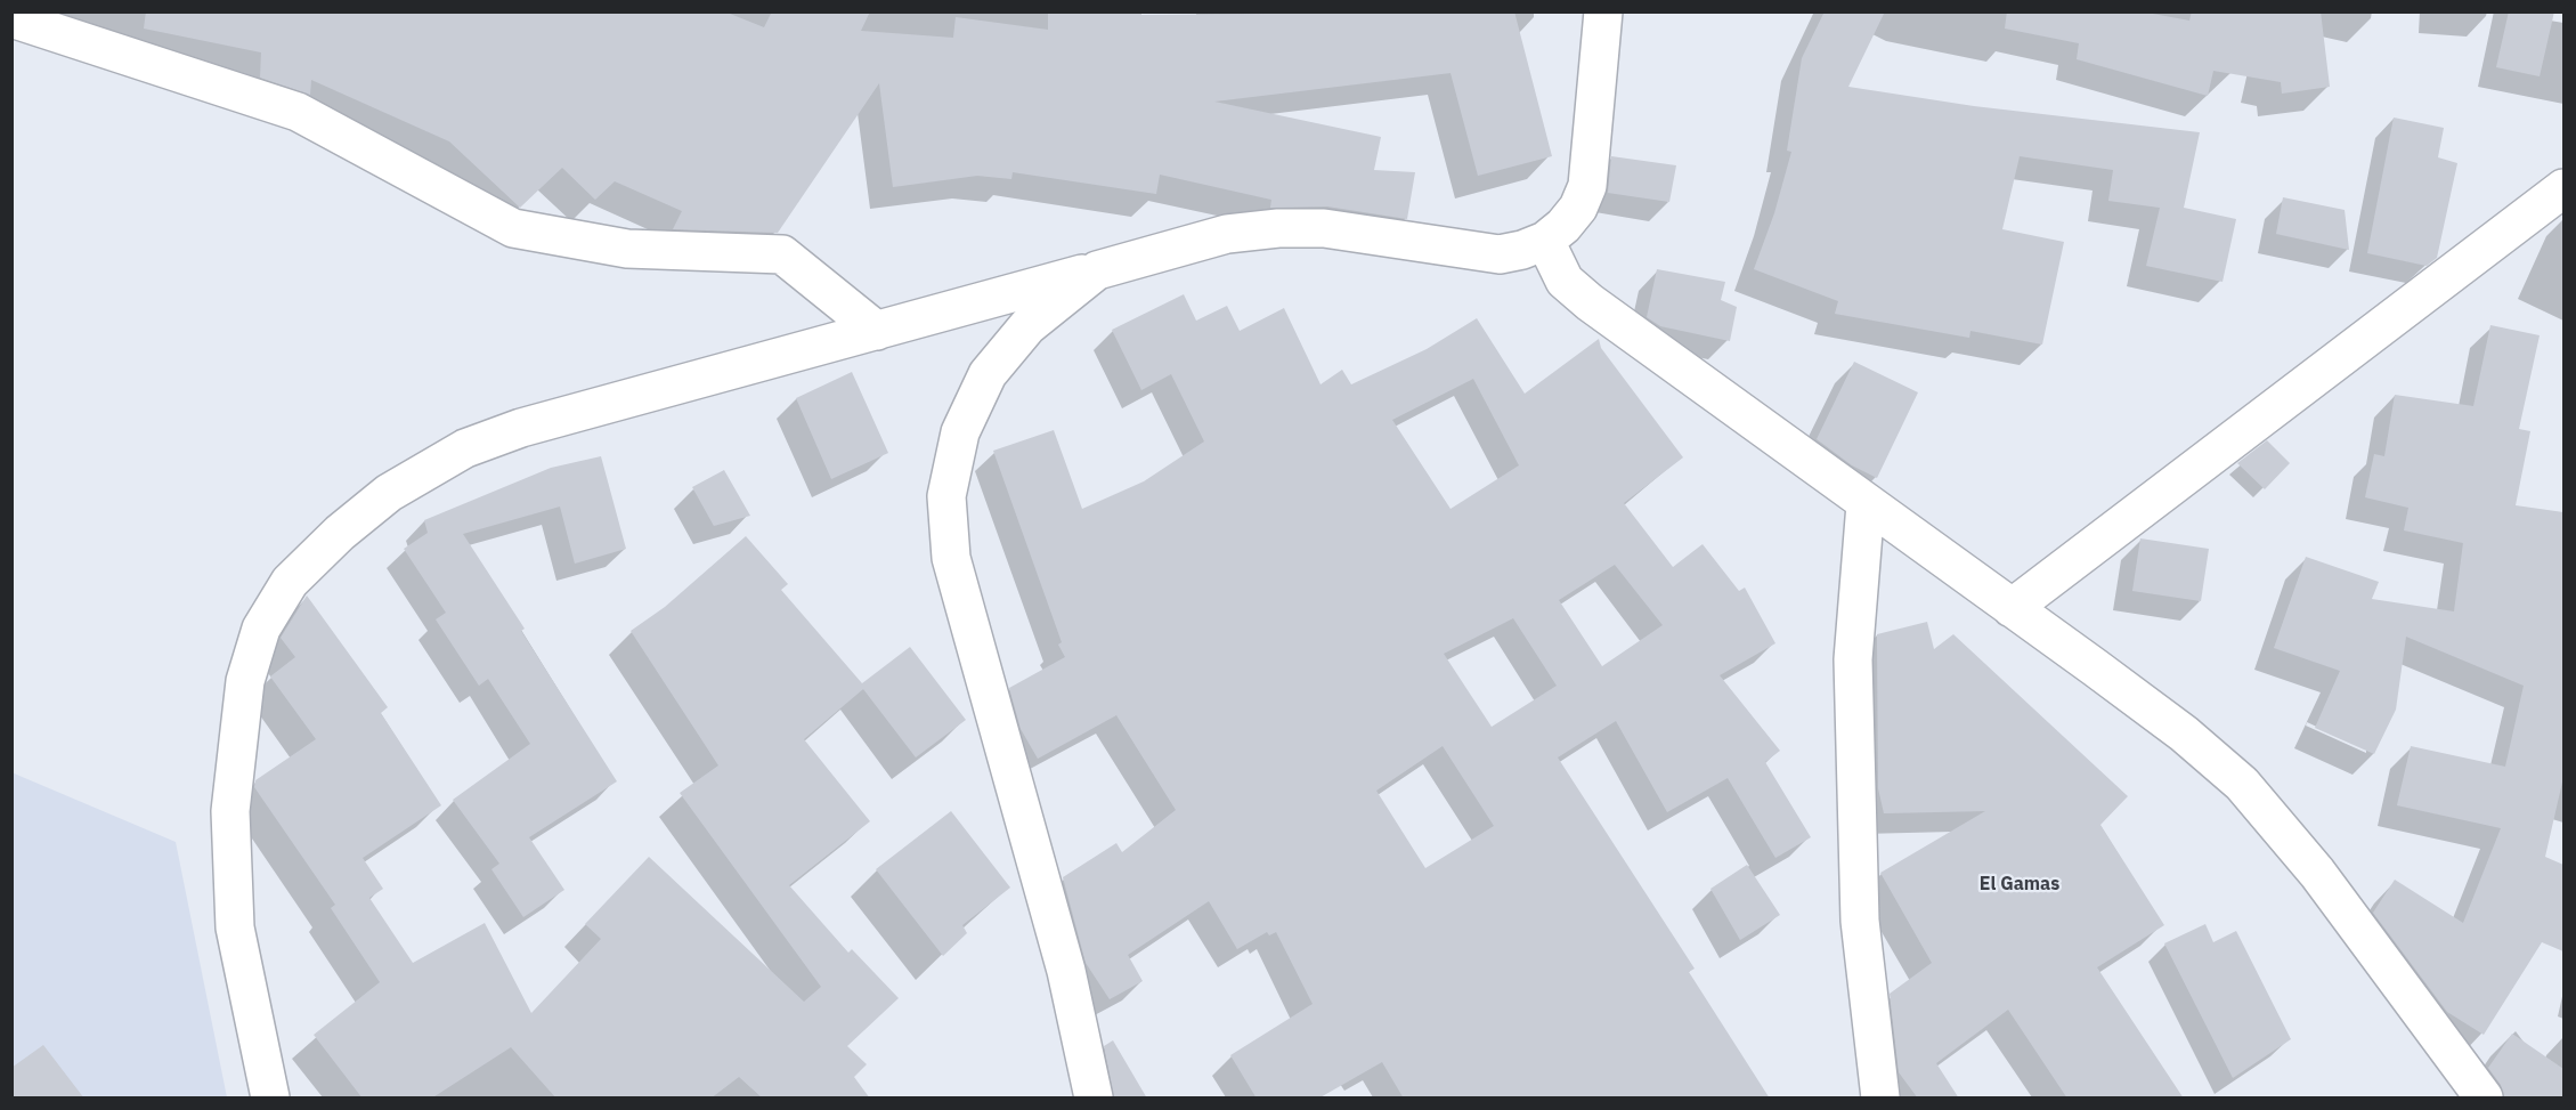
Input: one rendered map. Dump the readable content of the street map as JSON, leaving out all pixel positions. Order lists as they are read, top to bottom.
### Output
{
  "districts": ["El Gamas"]
}
